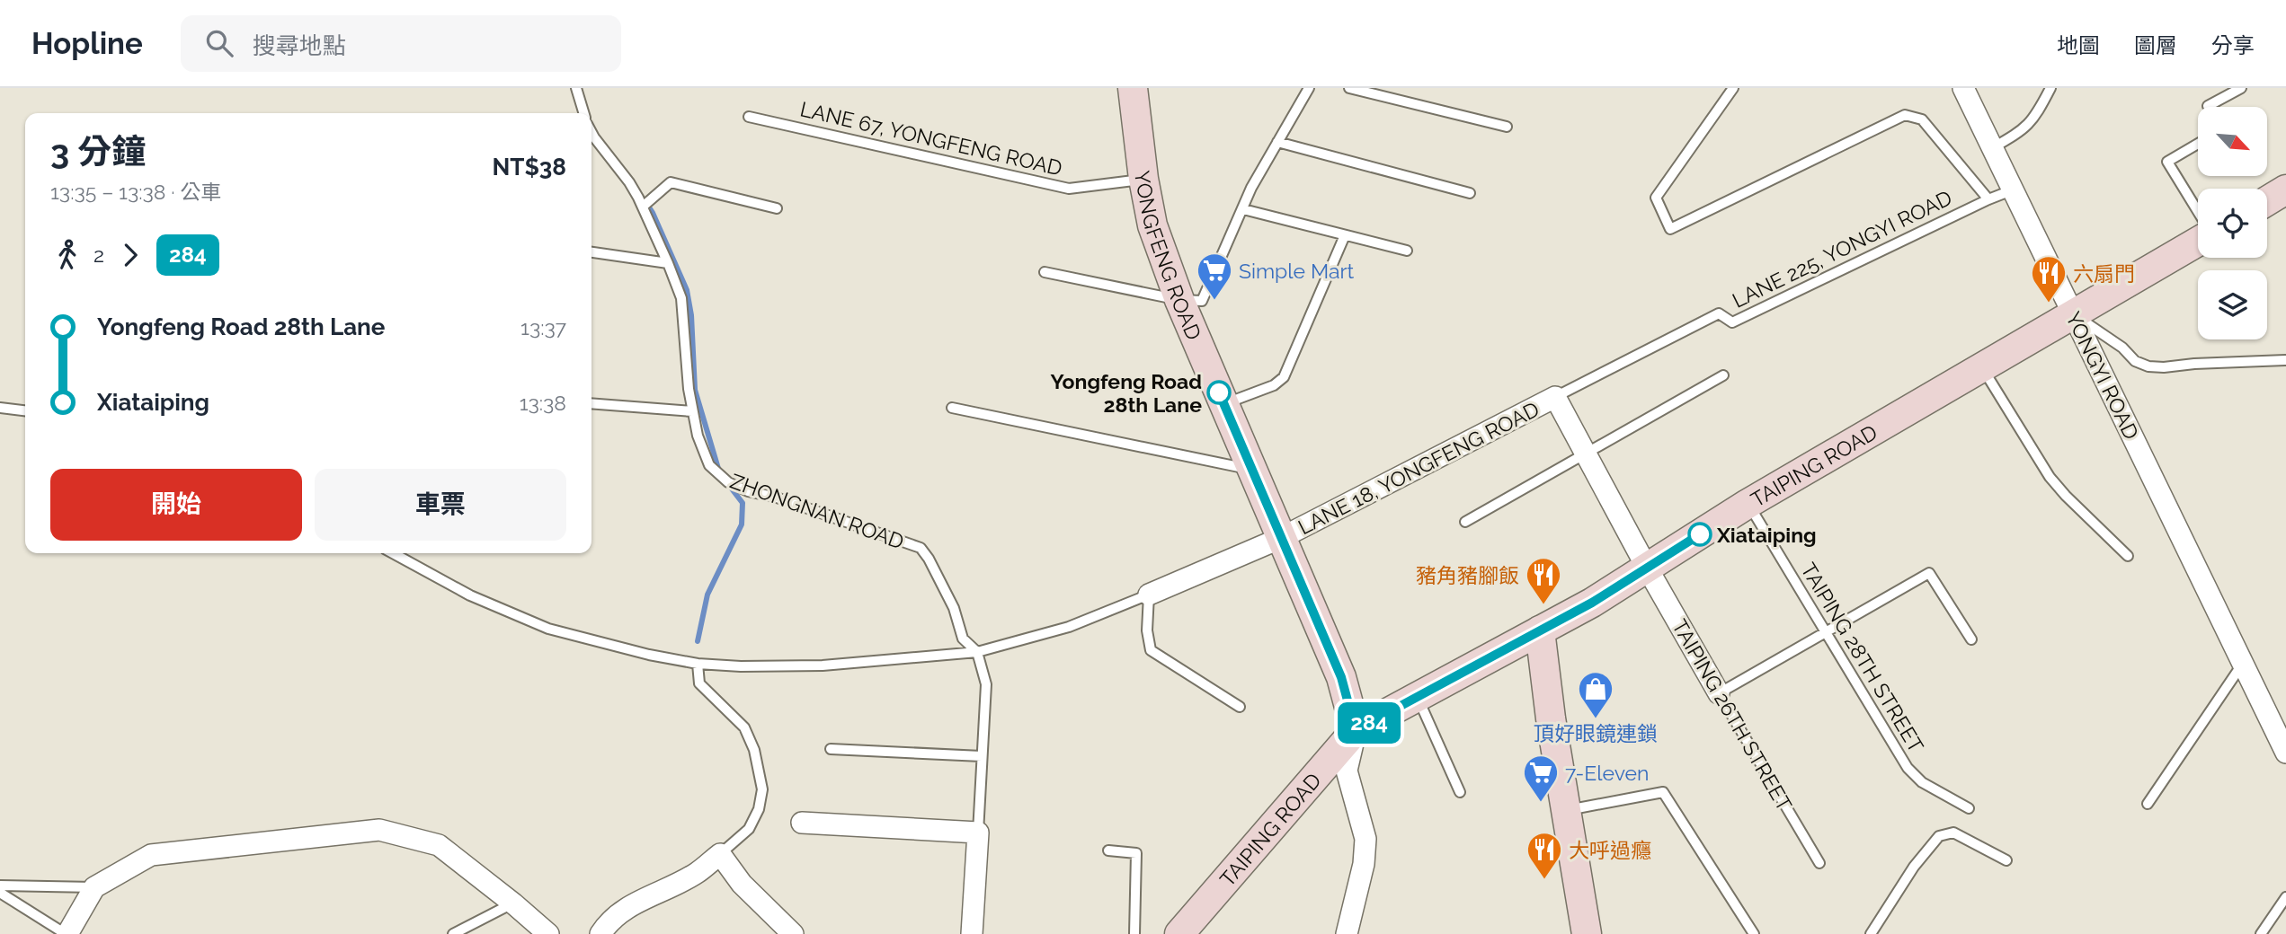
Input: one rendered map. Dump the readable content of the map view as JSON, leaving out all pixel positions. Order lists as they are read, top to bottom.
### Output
{
  "streets": {
    "street": [
      "YONGFENG ROAD",
      "YONGYI ROAD",
      "TAIPING ROAD",
      "LANE 18, YONGFENG ROAD",
      "ZHONGNAN ROAD",
      "TAIPING 26TH STREET"
    ],
    "lane": ["LANE 67, YONGFENG ROAD", "LANE 225, YONGYI ROAD", "TAIPING 28TH STREET"]
  },
  "crossings": [
    ["LANE 67, YONGFENG ROAD", "YONGFENG ROAD"],
    ["LANE 225, YONGYI ROAD", "YONGYI ROAD"],
    ["LANE 225, YONGYI ROAD", "LANE 18, YONGFENG ROAD"],
    ["LANE 225, YONGYI ROAD", "TAIPING 26TH STREET"],
    ["YONGFENG ROAD", "TAIPING ROAD"],
    ["YONGFENG ROAD", "LANE 18, YONGFENG ROAD"],
    ["YONGYI ROAD", "TAIPING ROAD"],
    ["TAIPING ROAD", "TAIPING 28TH STREET"],
    ["TAIPING ROAD", "TAIPING 26TH STREET"],
    ["LANE 18, YONGFENG ROAD", "TAIPING 26TH STREET"]
  ],
  "places": {
    "supermarket": ["Simple Mart", "7-Eleven"],
    "restaurant": ["六扇門", "豬角豬腳飯", "大呼過癮"],
    "other": ["Yongfeng Road 28th Lane", "Xiataiping"],
    "shop": ["頂好眼鏡連鎖"]
  },
  "lines": ["bus line 284"],
  "north": "bottom right",
  "page": {
    "header": "Hopline",
    "search": "搜尋地點",
    "nav": ["地圖", "圖層", "分享"],
    "on_map": "284",
    "heading": ["3 分鐘", "13:35 – 13:38 · 公車", "NT$38"],
    "legs": ["2", "284"],
    "list": [
      {
        "name": "Yongfeng Road 28th Lane",
        "value": "13:37"
      },
      {
        "name": "Xiataiping",
        "value": "13:38"
      }
    ],
    "buttons": ["開始", "車票"]
  }
}
